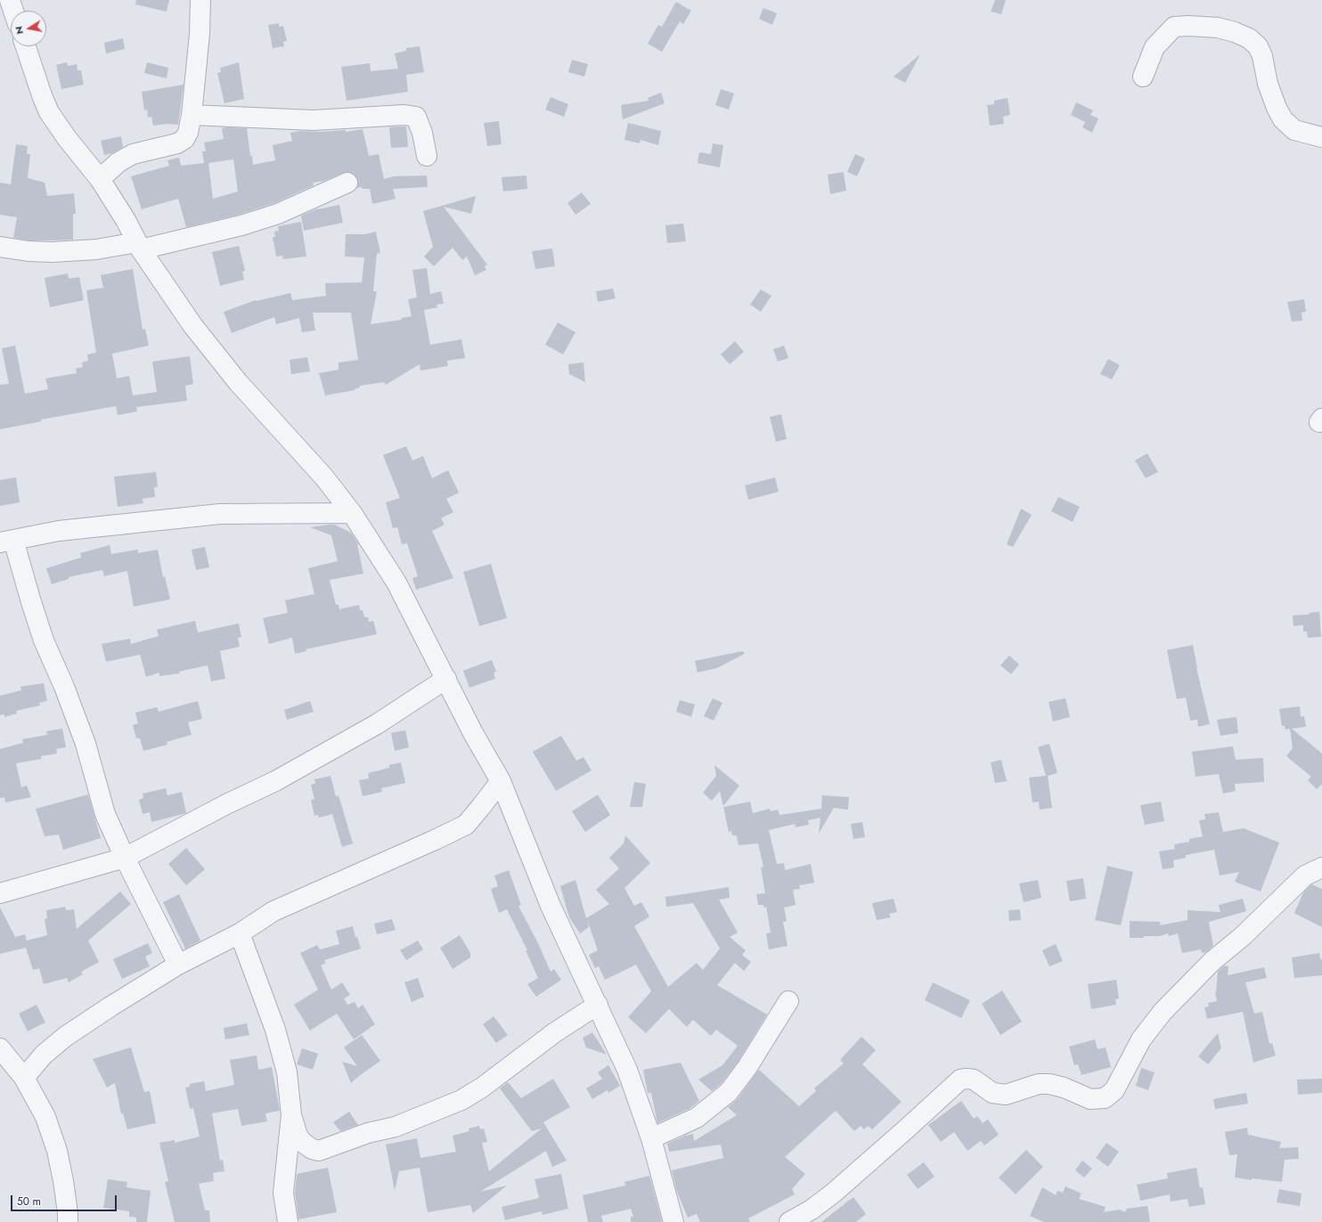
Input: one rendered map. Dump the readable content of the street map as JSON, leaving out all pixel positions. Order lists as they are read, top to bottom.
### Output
{
  "scale_bar": "50 m",
  "north": "left"
}
